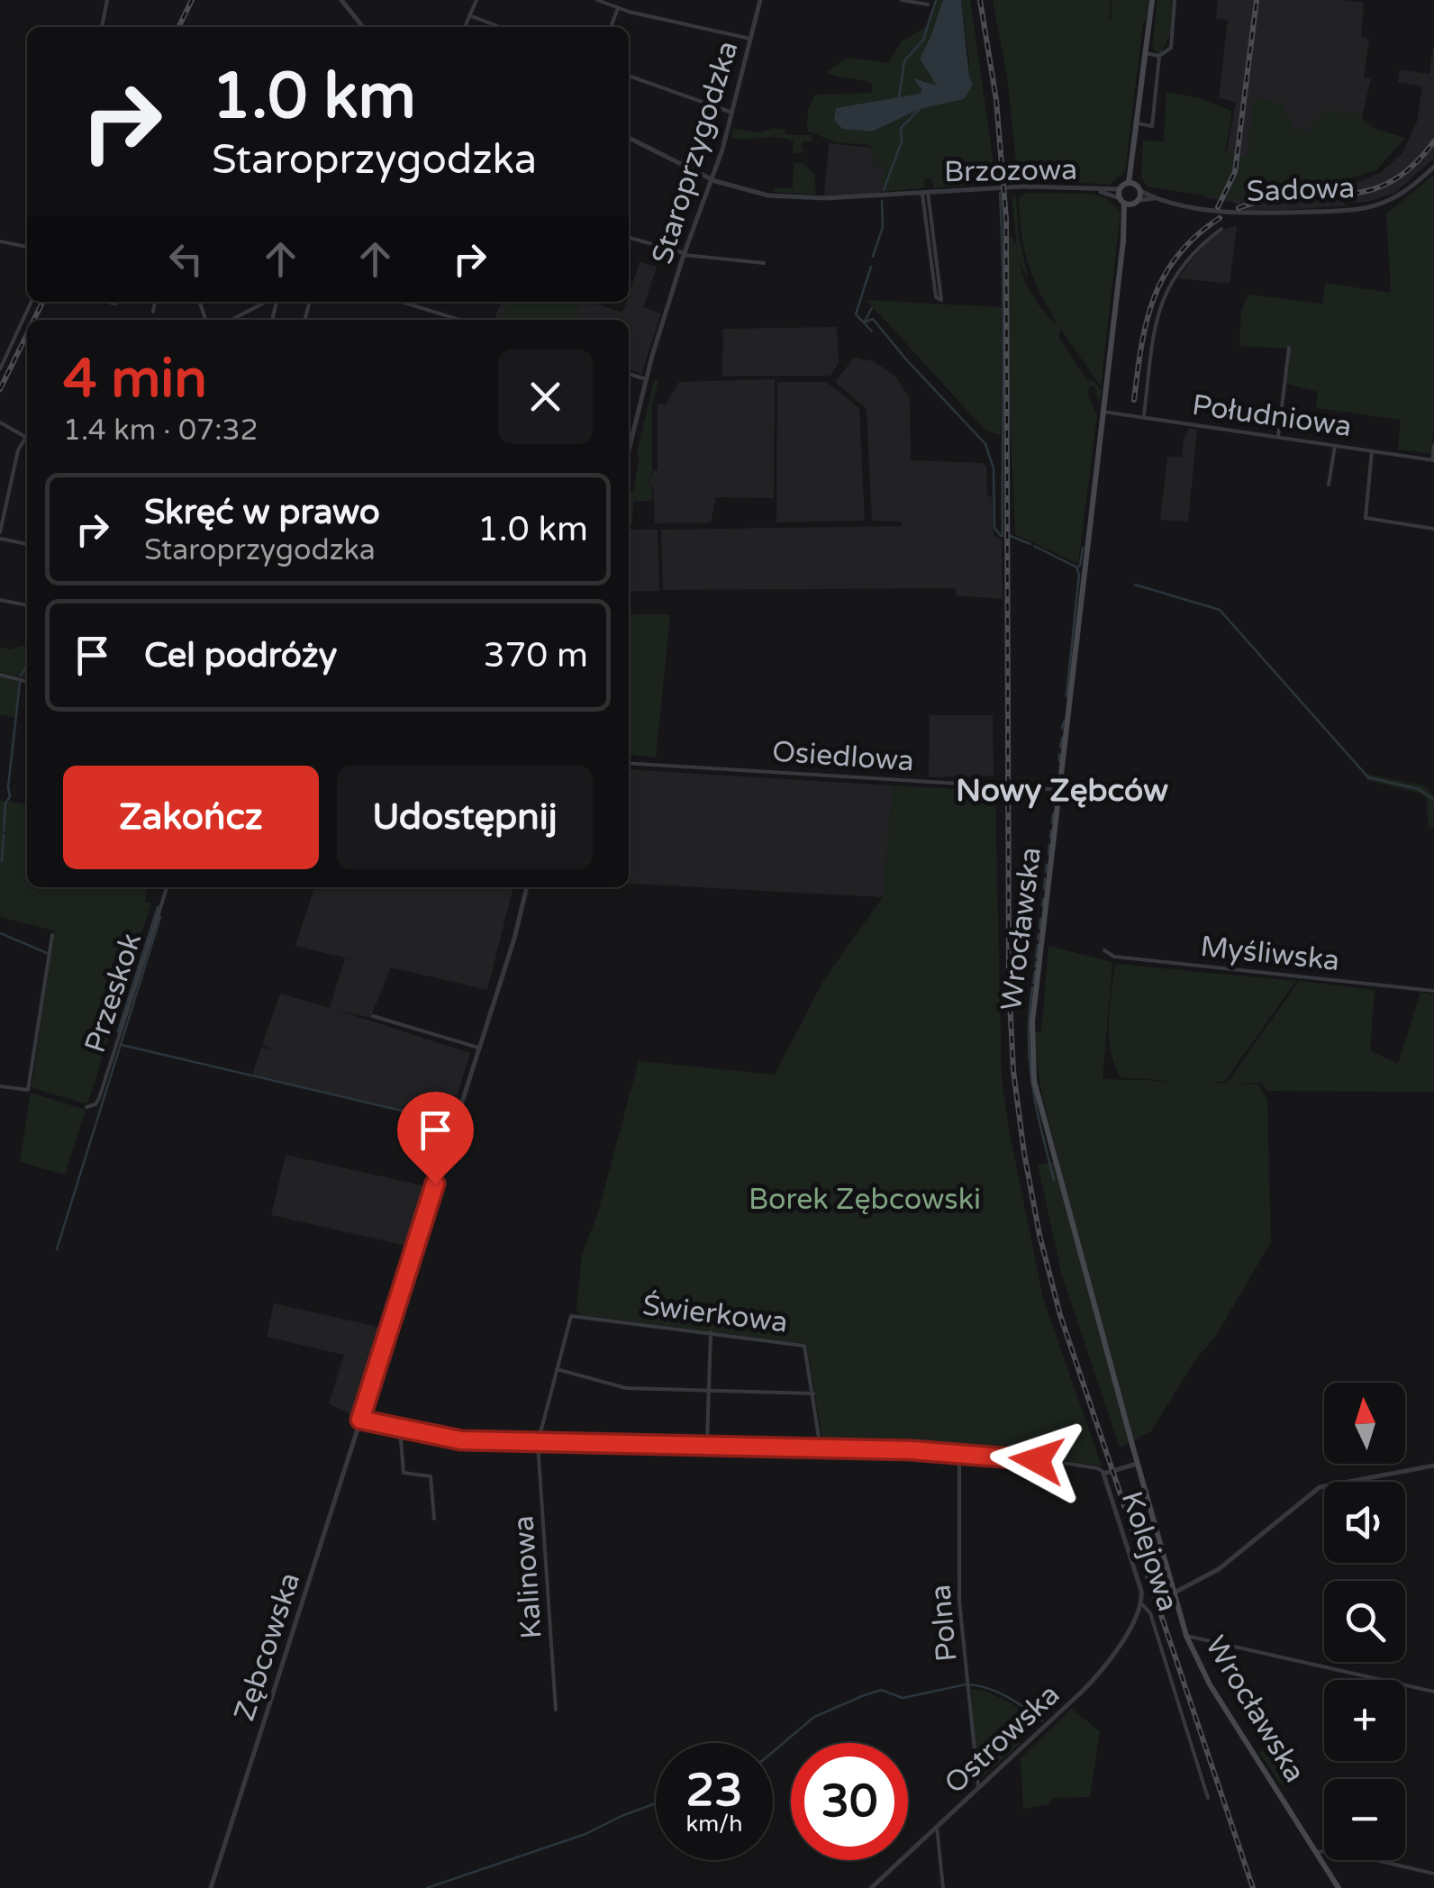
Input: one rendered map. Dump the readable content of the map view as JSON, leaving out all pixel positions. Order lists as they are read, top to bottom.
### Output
{
  "streets": {
    "main road": ["Wrocławska"],
    "street": [
      "Staroprzygodzka",
      "Brzozowa",
      "Sadowa",
      "Południowa",
      "Osiedlowa",
      "Myśliwska",
      "Przeskok",
      "Świerkowa",
      "Kolejowa",
      "Kalinowa",
      "Polna",
      "Zębcowska",
      "Ostrowska"
    ]
  },
  "crossings": [
    ["Staroprzygodzka", "Brzozowa"],
    ["Brzozowa", "Sadowa"],
    ["Brzozowa", "Wrocławska"],
    ["Sadowa", "Południowa"],
    ["Sadowa", "Wrocławska"],
    ["Południowa", "Wrocławska"],
    ["Osiedlowa", "Wrocławska"],
    ["Świerkowa", "Kalinowa"],
    ["Kolejowa", "Ostrowska"],
    ["Polna", "Ostrowska"]
  ],
  "districts": ["Nowy Zębców"],
  "parks": ["Borek Zębcowski"],
  "north": "top",
  "page": {
    "turn": ["1.0 km", "Staroprzygodzka"],
    "heading": ["4 min", "1.4 km · 07:32"],
    "list": [
      {
        "name": "Skręć w prawo",
        "note": "Staroprzygodzka",
        "value": "1.0 km"
      },
      {
        "name": "Cel podróży",
        "value": "370 m"
      }
    ],
    "buttons": ["Zakończ", "Udostępnij"],
    "map_buttons": ["+", "−"],
    "speed": "23 km/h",
    "limit": "30"
  }
}
